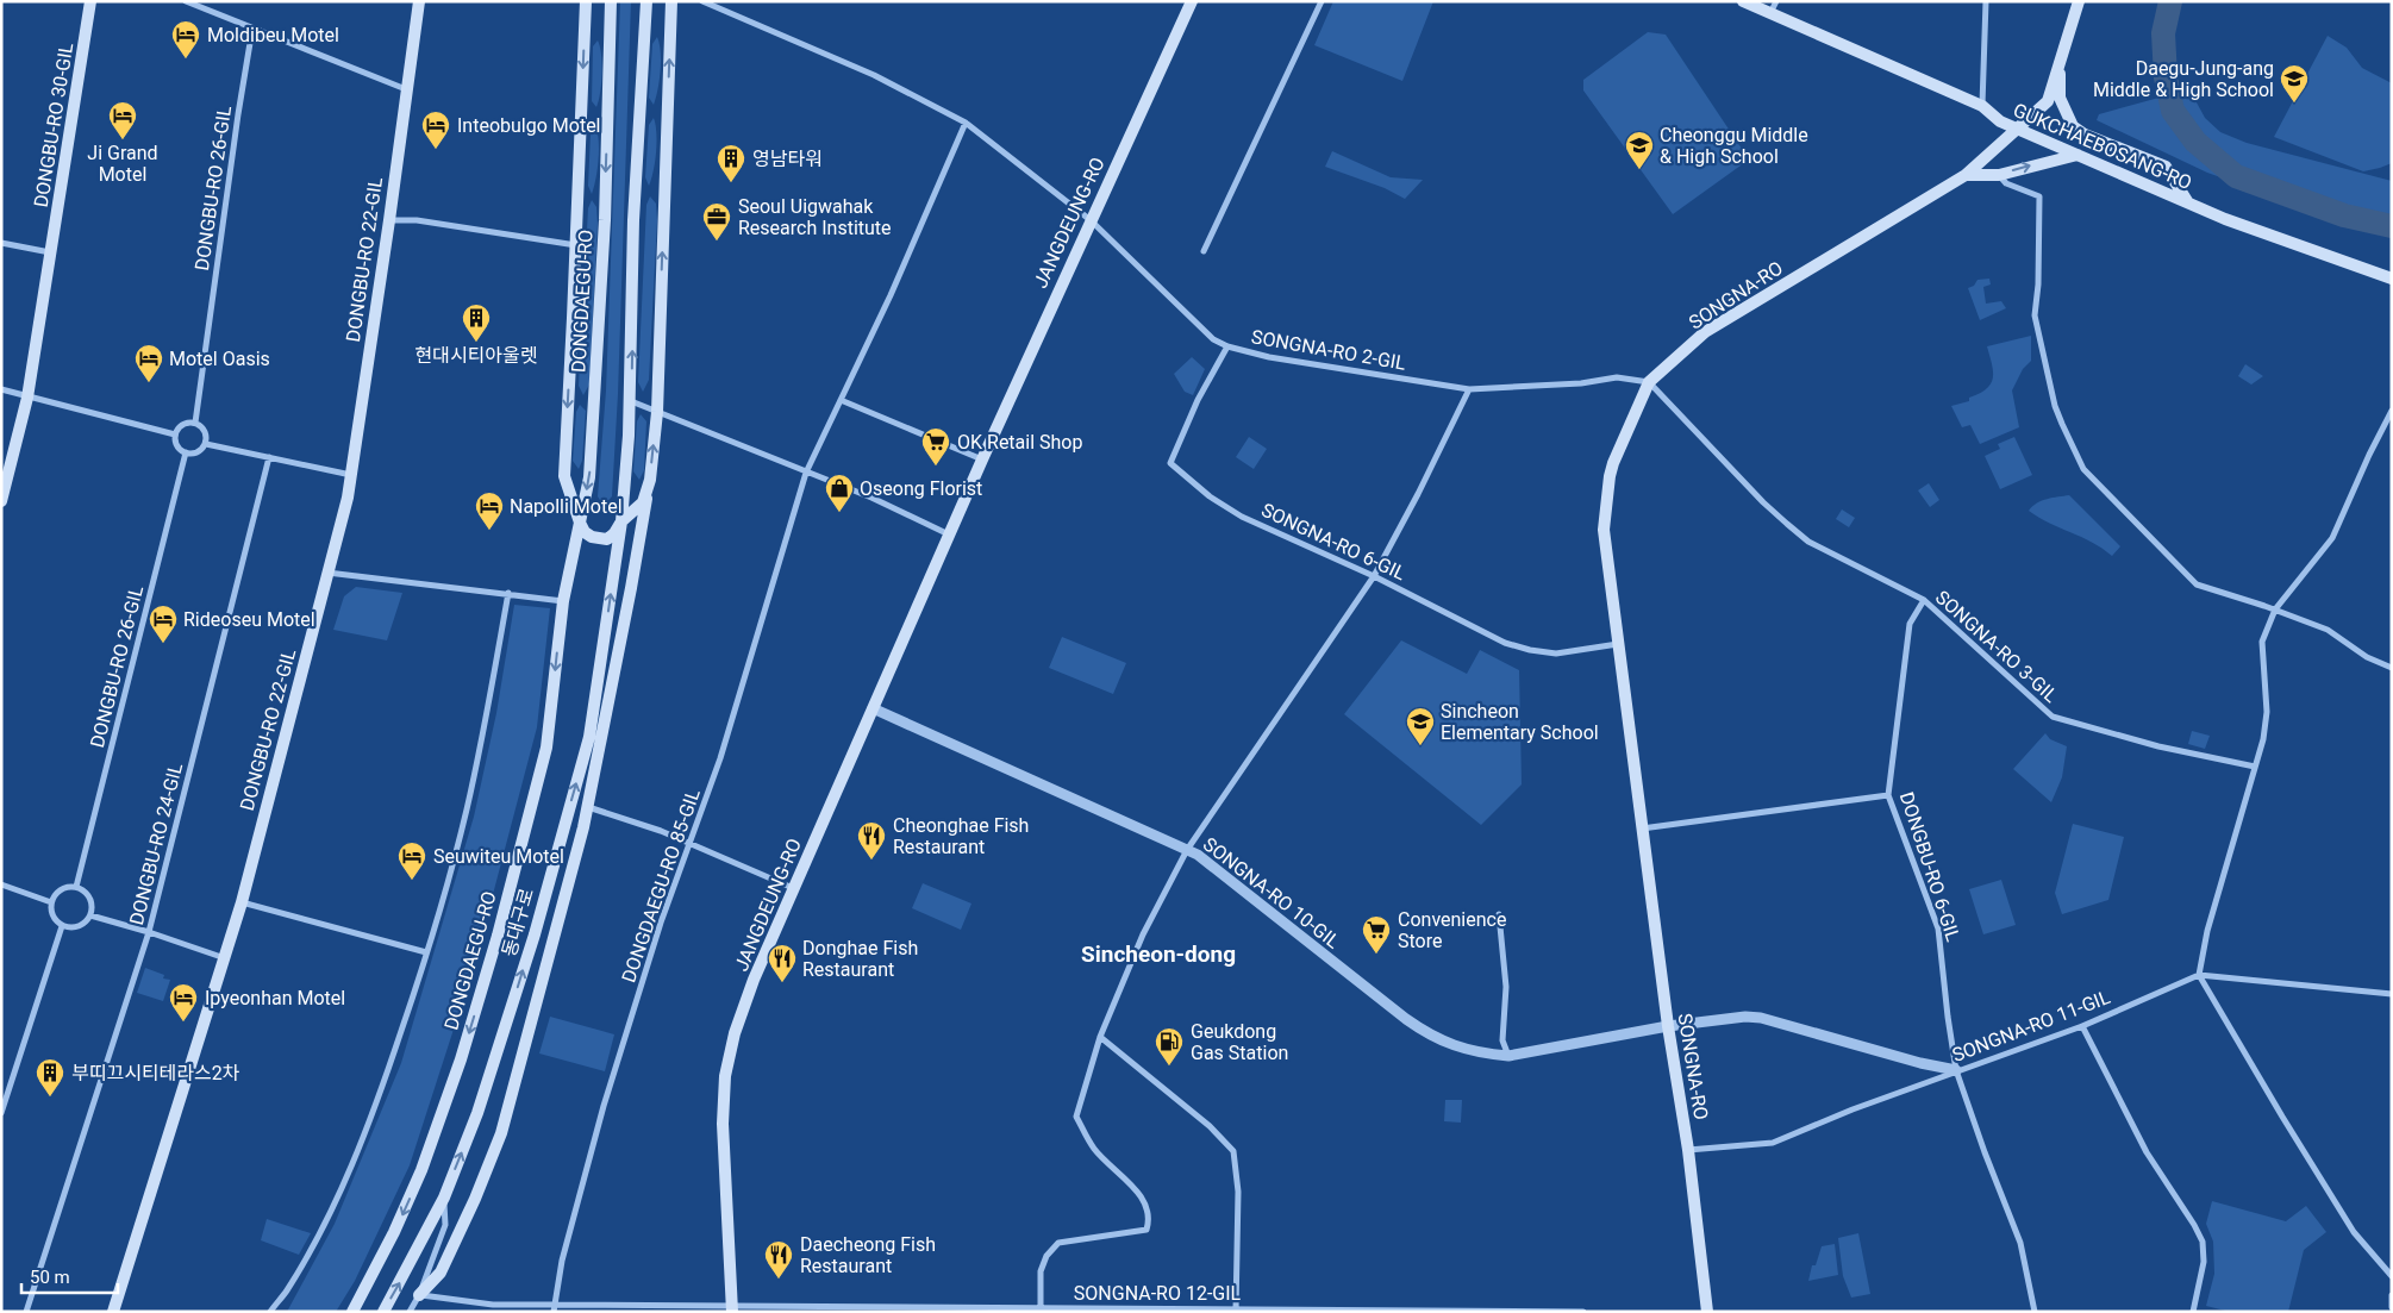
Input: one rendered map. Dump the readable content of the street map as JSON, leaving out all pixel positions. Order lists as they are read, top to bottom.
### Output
{
  "streets": {
    "main road": [
      "DONGBU-RO 30-GIL",
      "GUKCHAEBOSANG-RO",
      "JANGDEUNG-RO",
      "DONGBU-RO 22-GIL",
      "SONGNA-RO",
      "DONGDAEGU-RO",
      "동대구로"
    ],
    "street": [
      "DONGBU-RO 26-GIL",
      "SONGNA-RO 2-GIL",
      "SONGNA-RO 6-GIL",
      "SONGNA-RO 3-GIL",
      "DONGBU-RO 24-GIL",
      "DONGBU-RO 6-GIL",
      "DONGDAEGU-RO 85-GIL",
      "SONGNA-RO 10-GIL",
      "SONGNA-RO 11-GIL",
      "SONGNA-RO 12-GIL"
    ]
  },
  "crossings": [
    ["GUKCHAEBOSANG-RO", "SONGNA-RO"],
    ["JANGDEUNG-RO", "SONGNA-RO 2-GIL"],
    ["JANGDEUNG-RO", "SONGNA-RO 10-GIL"],
    ["JANGDEUNG-RO", "SONGNA-RO 12-GIL"],
    ["SONGNA-RO", "SONGNA-RO 2-GIL"],
    ["SONGNA-RO", "SONGNA-RO 6-GIL"],
    ["SONGNA-RO", "SONGNA-RO 3-GIL"],
    ["SONGNA-RO", "SONGNA-RO 10-GIL"],
    ["SONGNA-RO", "SONGNA-RO 11-GIL"],
    ["SONGNA-RO 2-GIL", "SONGNA-RO 6-GIL"],
    ["SONGNA-RO 2-GIL", "SONGNA-RO 3-GIL"],
    ["SONGNA-RO 3-GIL", "DONGBU-RO 6-GIL"],
    ["DONGBU-RO 6-GIL", "SONGNA-RO 10-GIL"],
    ["DONGBU-RO 6-GIL", "SONGNA-RO 11-GIL"],
    ["DONGDAEGU-RO 85-GIL", "SONGNA-RO 12-GIL"],
    ["SONGNA-RO 10-GIL", "SONGNA-RO 11-GIL"]
  ],
  "districts": ["Sincheon-dong"],
  "places": {
    "hotel": [
      "Moldibeu Motel",
      "Ji Grand Motel",
      "Inteobulgo Motel",
      "Motel Oasis",
      "Napolli Motel",
      "Rideoseu Motel",
      "Seuwiteu Motel",
      "Ipyeonhan Motel"
    ],
    "school or university": ["Daegu-Jung-ang Middle & High School", "Cheonggu Middle & High School", "Sincheon Elementary School"],
    "building": ["영남타워", "현대시티아울렛", "부띠끄시티테라스2차"],
    "office": ["Seoul Uigwahak Research Institute"],
    "supermarket": ["OK Retail Shop", "Convenience Store"],
    "shop": ["Oseong Florist"],
    "restaurant": ["Cheonghae Fish Restaurant", "Donghae Fish Restaurant", "Daecheong Fish Restaurant"],
    "fuel station": ["Geukdong Gas Station"]
  },
  "scale_bar": "50 m"
}
